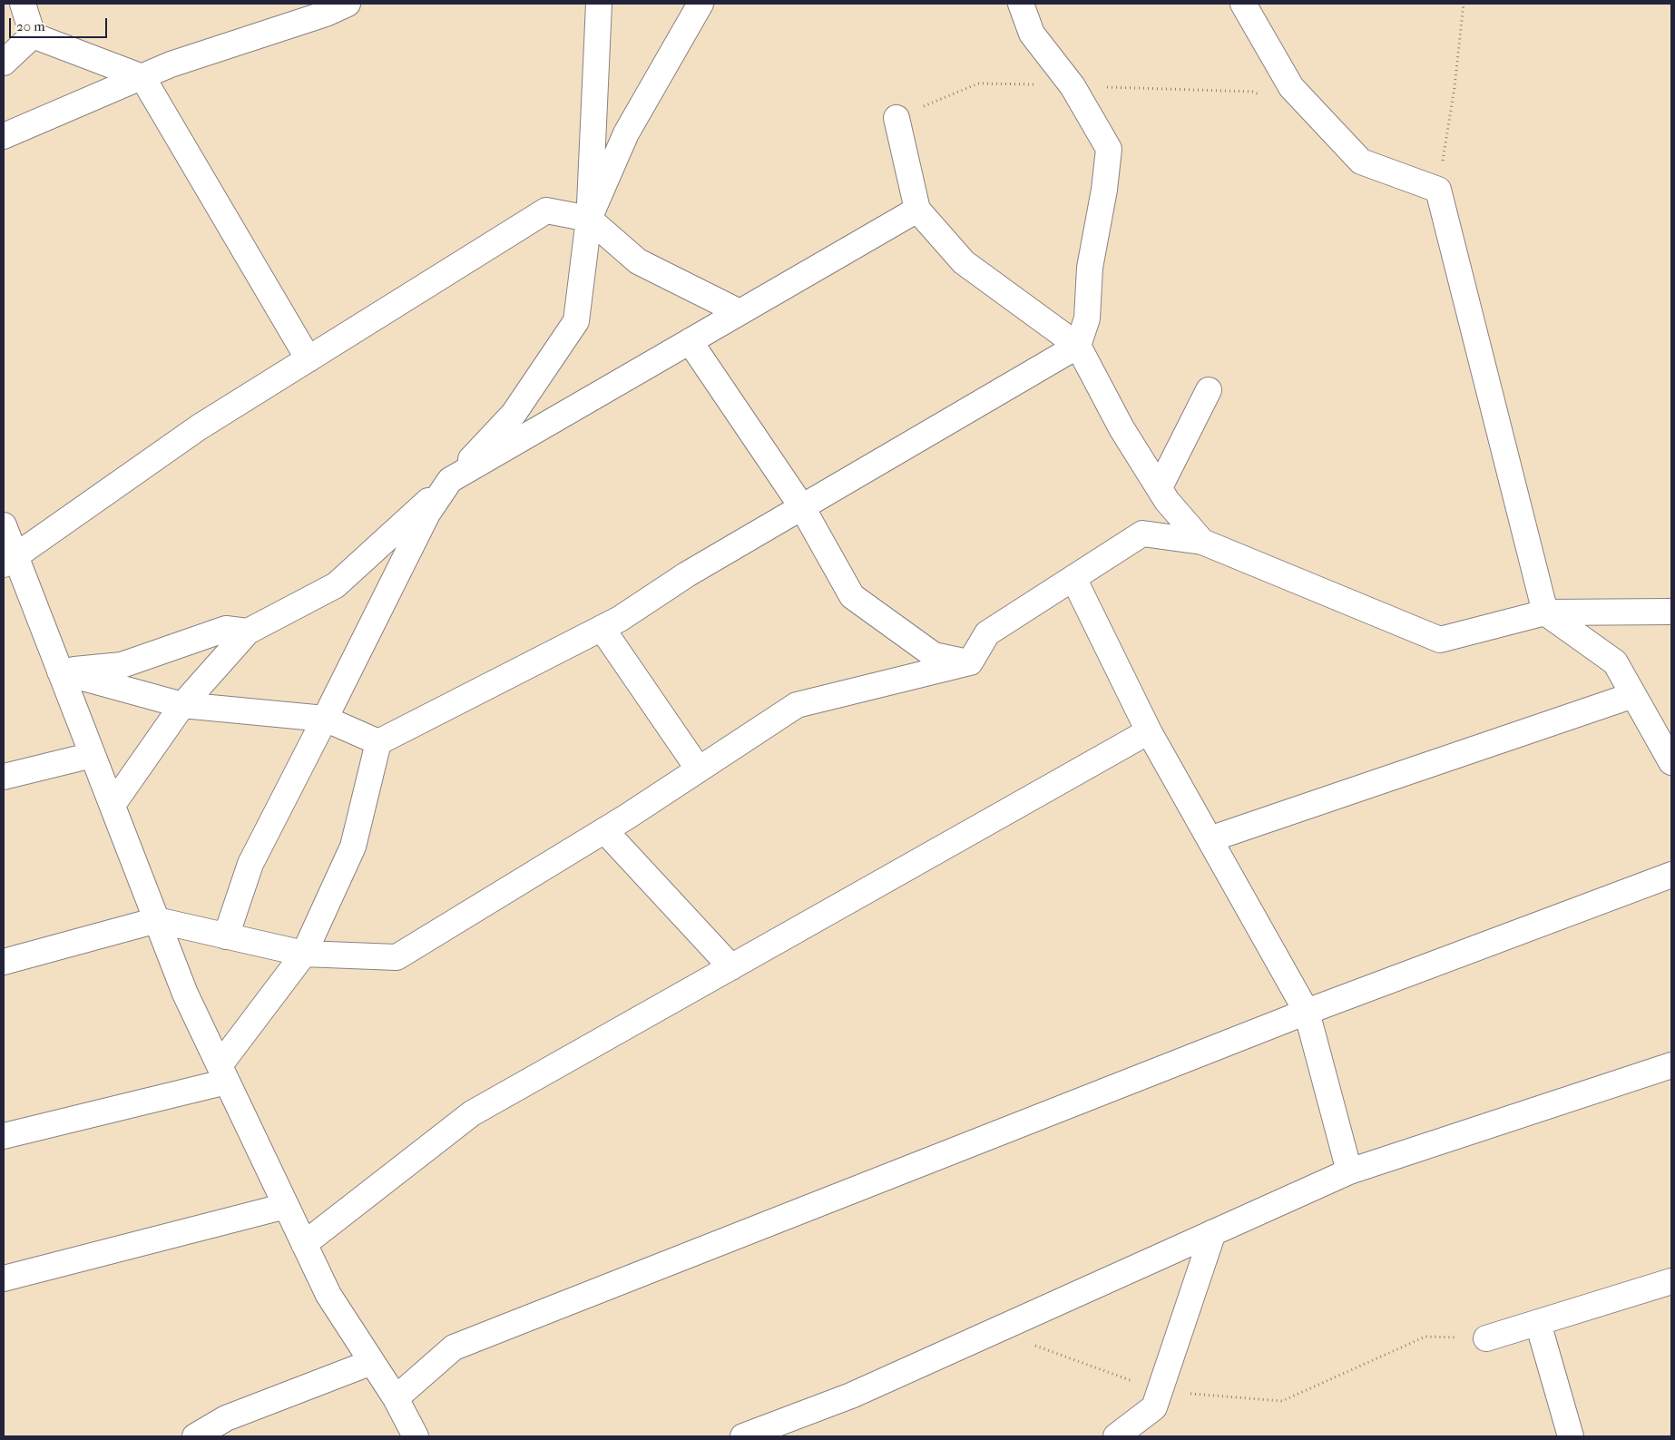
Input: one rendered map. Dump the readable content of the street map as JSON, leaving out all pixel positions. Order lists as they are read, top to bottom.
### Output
{
  "scale_bar": "20 m"
}
